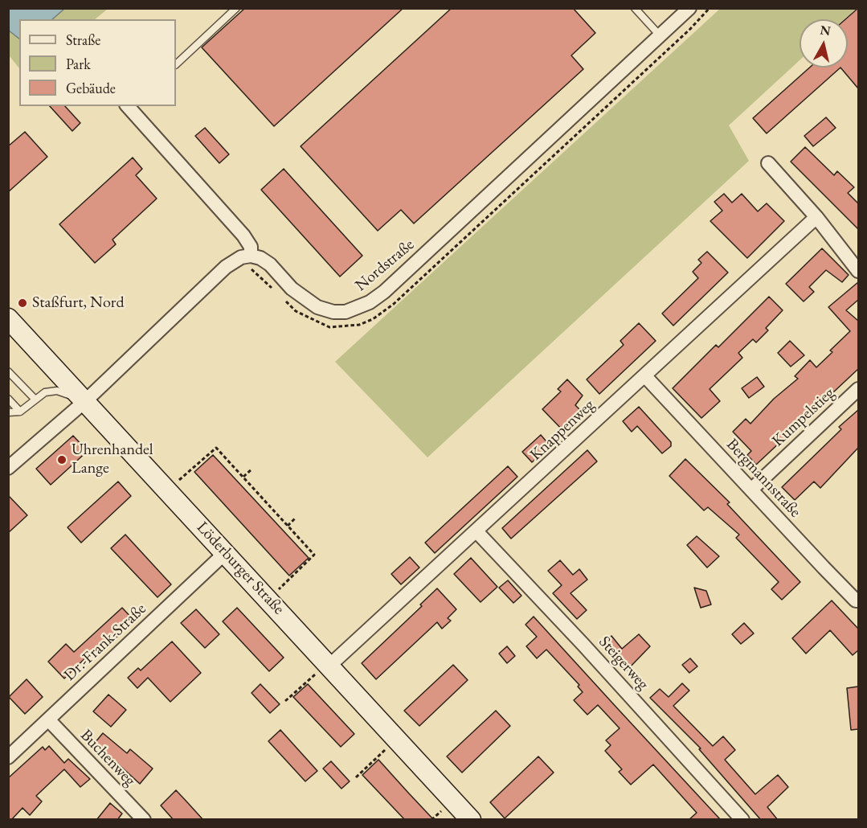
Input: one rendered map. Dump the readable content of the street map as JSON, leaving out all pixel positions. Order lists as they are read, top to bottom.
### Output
{
  "streets": {
    "street": [
      "Nordstraße",
      "Kumpelstieg",
      "Knappenweg",
      "Bergmannstraße",
      "Löderburger Straße",
      "Dr.-Frank-Straße",
      "Steigerweg",
      "Buchenweg"
    ]
  },
  "crossings": [
    ["Kumpelstieg", "Bergmannstraße"],
    ["Knappenweg", "Bergmannstraße"],
    ["Knappenweg", "Löderburger Straße"],
    ["Knappenweg", "Steigerweg"],
    ["Löderburger Straße", "Dr.-Frank-Straße"],
    ["Dr.-Frank-Straße", "Buchenweg"]
  ],
  "places": ["Staßfurt, Nord", "Uhrenhandel Lange"],
  "legend": ["Straße", "Park", "Gebäude"],
  "north": "top"
}
